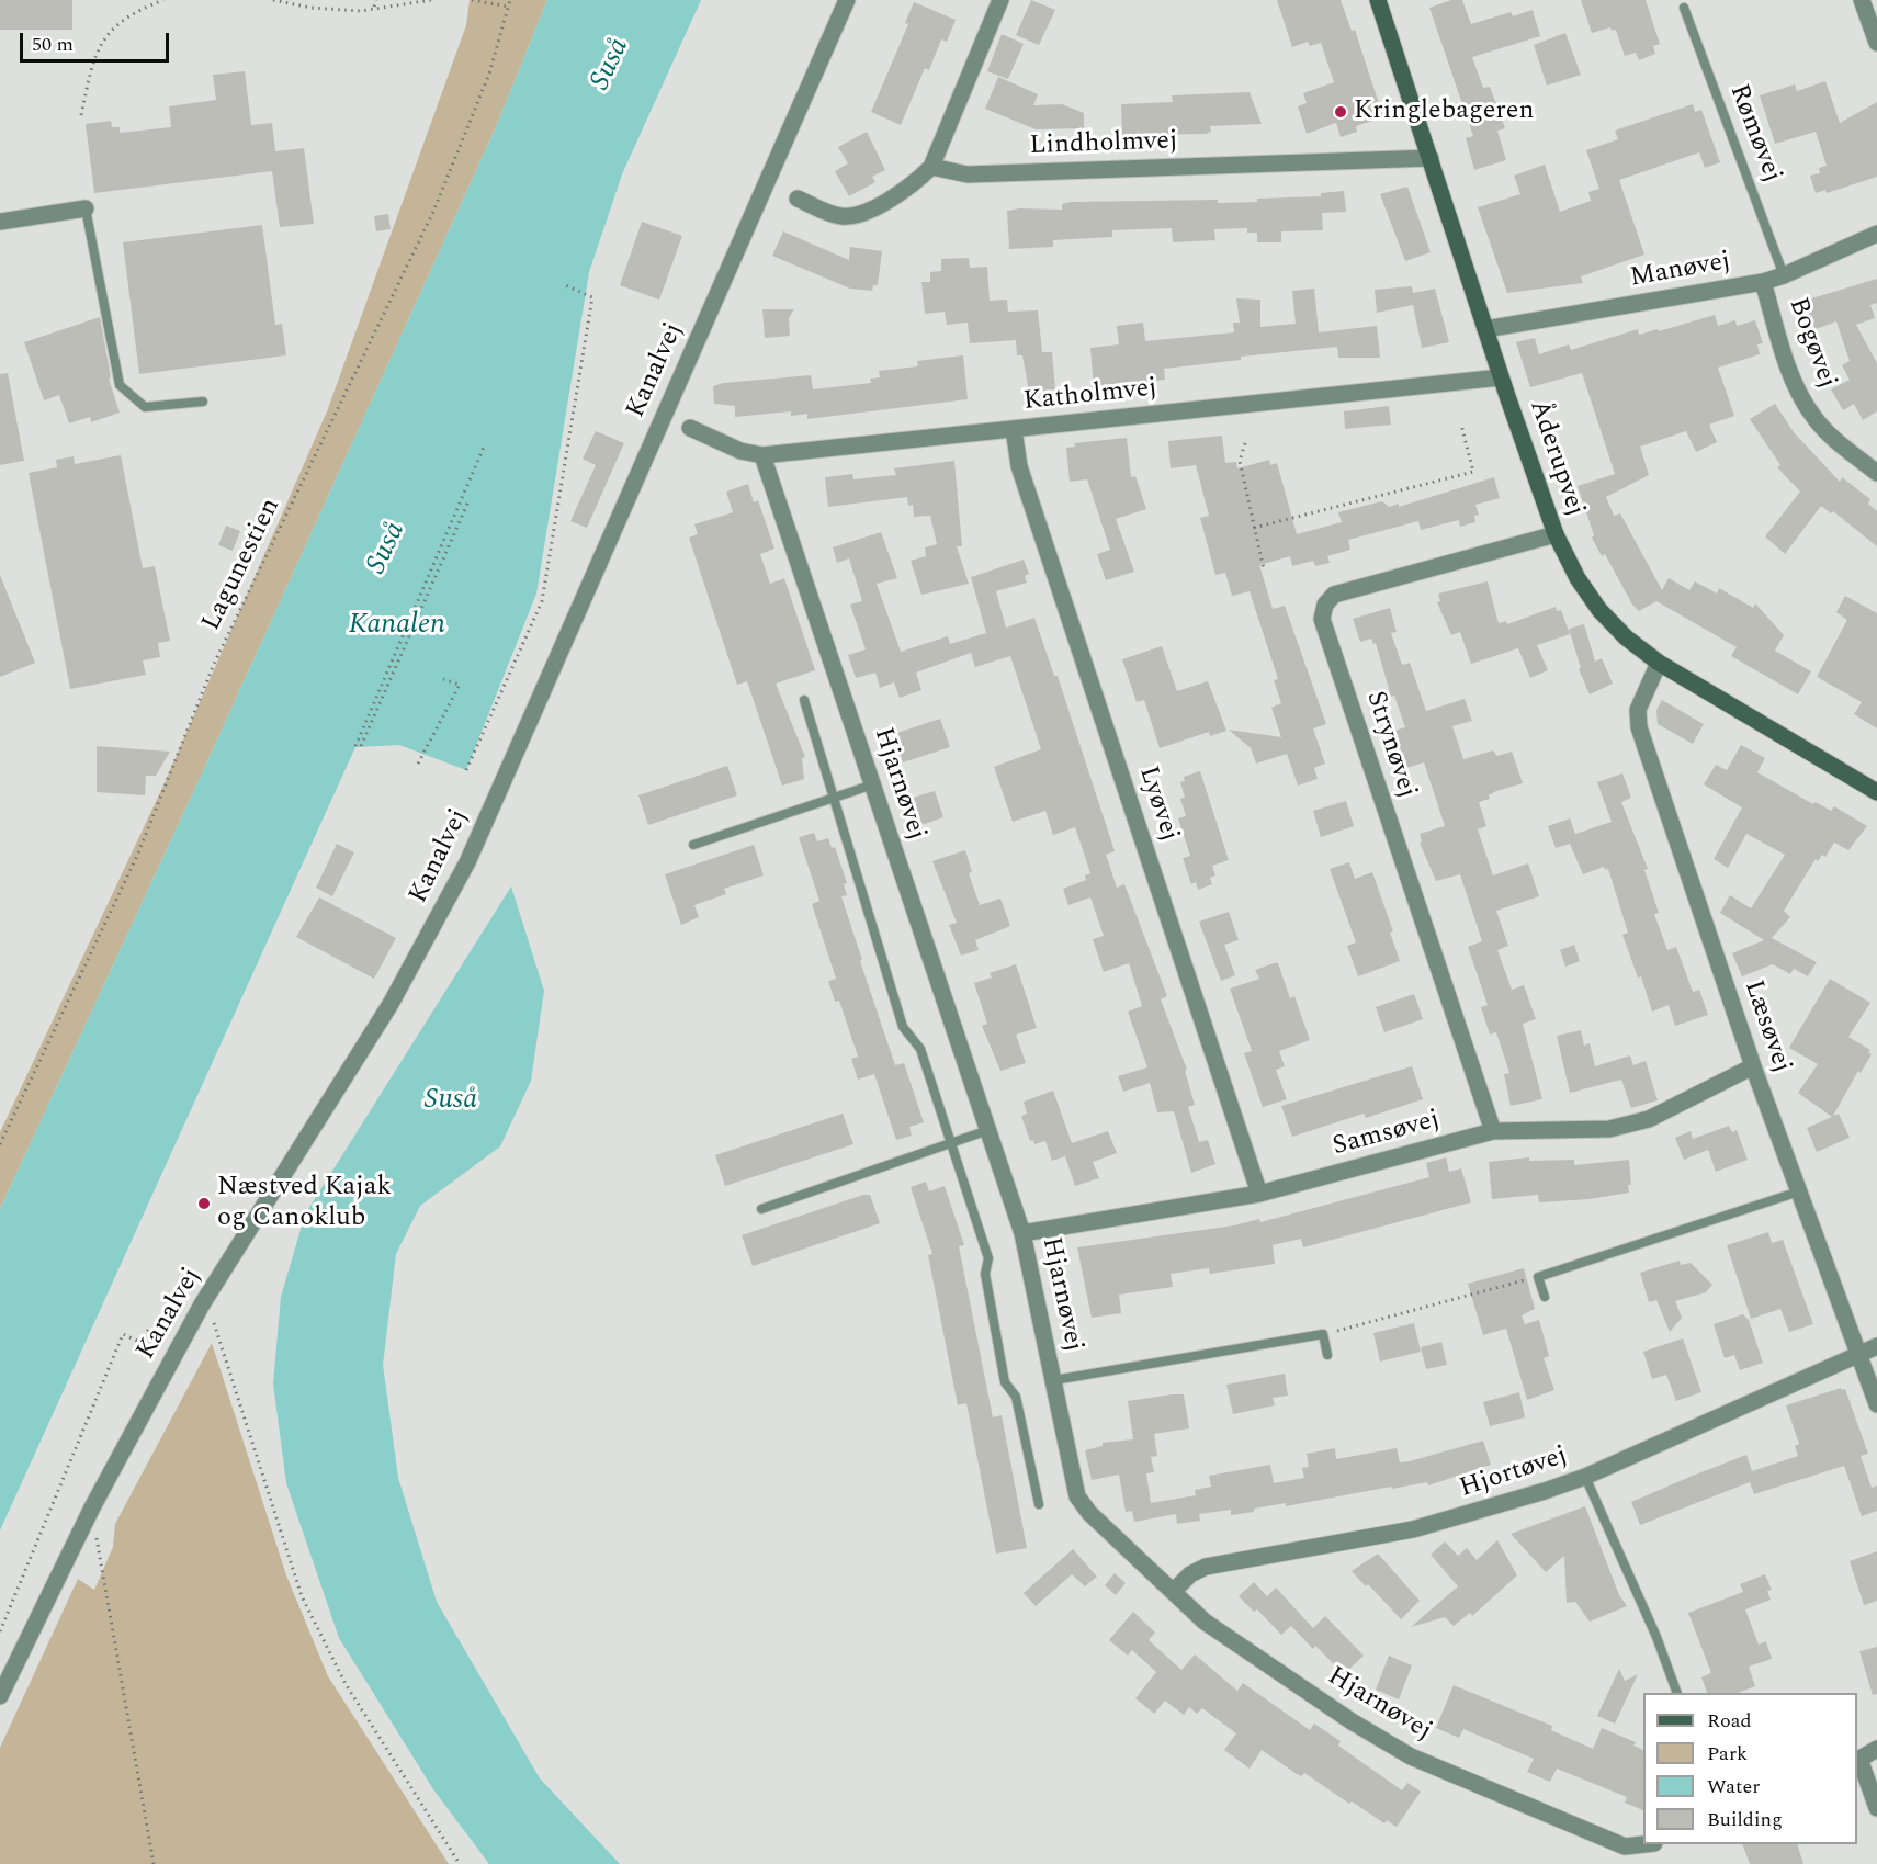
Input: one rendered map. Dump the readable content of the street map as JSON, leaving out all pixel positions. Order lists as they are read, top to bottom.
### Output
{
  "streets": {
    "street": [
      "Lindholmvej",
      "Manøvej",
      "Bogøvej",
      "Kanalvej",
      "Katholmvej",
      "Åderupvej",
      "Strynøvej",
      "Hjarnøvej",
      "Lyøvej",
      "Læsøvej",
      "Samsøvej",
      "Hjortøvej"
    ],
    "lane": ["Rømøvej"],
    "path": ["Lagunestien"]
  },
  "crossings": [
    ["Rømøvej", "Manøvej"],
    ["Lindholmvej", "Åderupvej"],
    ["Manøvej", "Bogøvej"],
    ["Manøvej", "Åderupvej"],
    ["Katholmvej", "Åderupvej"],
    ["Katholmvej", "Hjarnøvej"],
    ["Katholmvej", "Lyøvej"],
    ["Åderupvej", "Strynøvej"],
    ["Åderupvej", "Læsøvej"],
    ["Strynøvej", "Samsøvej"],
    ["Hjarnøvej", "Samsøvej"],
    ["Hjarnøvej", "Hjortøvej"],
    ["Lyøvej", "Samsøvej"],
    ["Læsøvej", "Samsøvej"],
    ["Læsøvej", "Hjortøvej"]
  ],
  "water": ["Suså", "Kanalen"],
  "places": ["Kringlebageren", "Næstved Kajak og Canoklub"],
  "legend": [
    "Road",
    "Park",
    "Water",
    "Building"
  ],
  "scale_bar": "50 m"
}
